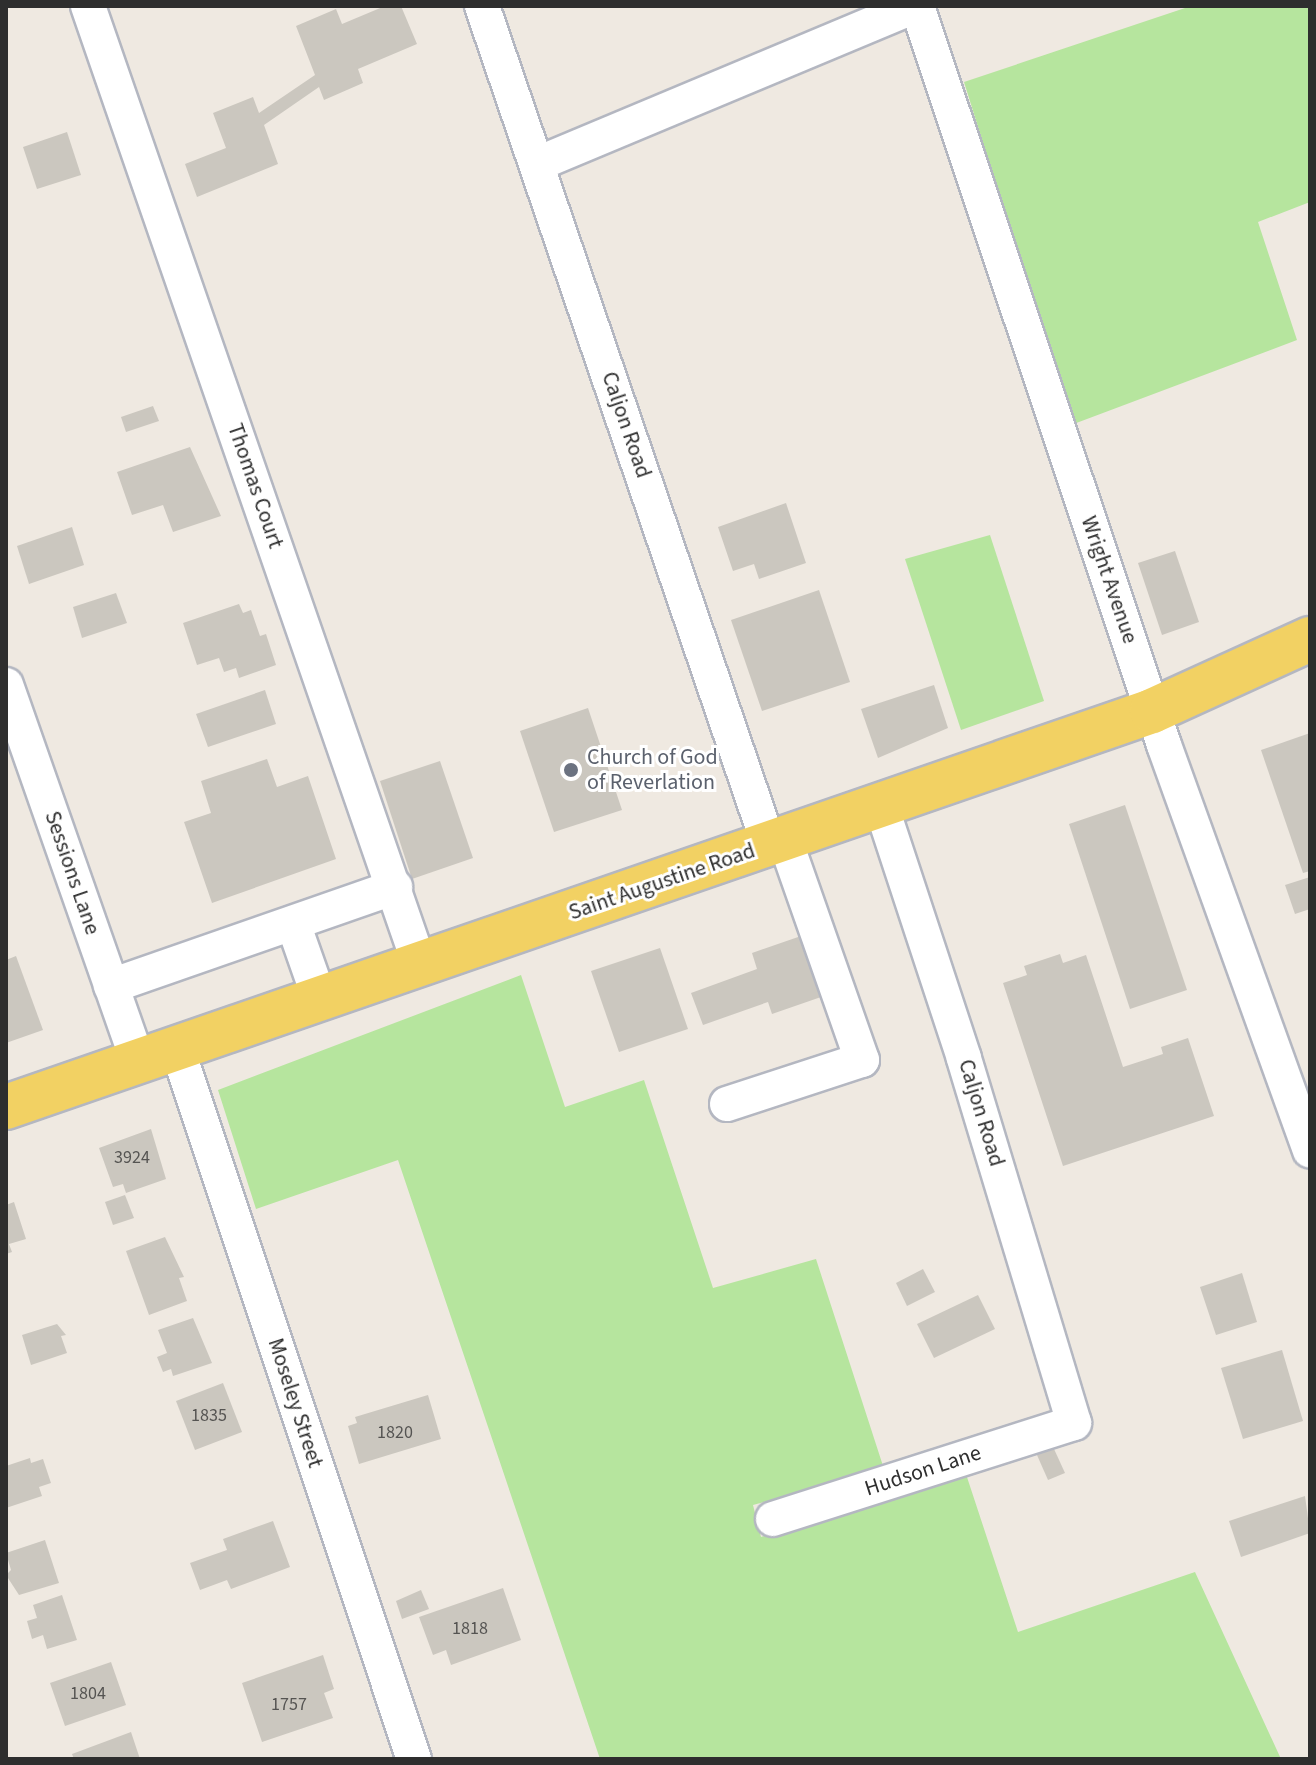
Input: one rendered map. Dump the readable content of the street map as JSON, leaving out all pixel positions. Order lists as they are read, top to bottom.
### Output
{
  "streets": {
    "main road": ["Saint Augustine Road"],
    "street": [
      "Caljon Road",
      "Thomas Court",
      "Wright Avenue",
      "Sessions Lane",
      "Moseley Street",
      "Hudson Lane"
    ]
  },
  "crossings": [
    ["Caljon Road", "Saint Augustine Road"],
    ["Caljon Road", "Hudson Lane"],
    ["Thomas Court", "Saint Augustine Road"],
    ["Wright Avenue", "Saint Augustine Road"],
    ["Sessions Lane", "Saint Augustine Road"],
    ["Sessions Lane", "Moseley Street"],
    ["Saint Augustine Road", "Moseley Street"]
  ],
  "places": ["Church of God of Reverlation"],
  "house_numbers": [
    "3924",
    "1835",
    "1820",
    "1818",
    "1804",
    "1757"
  ]
}
